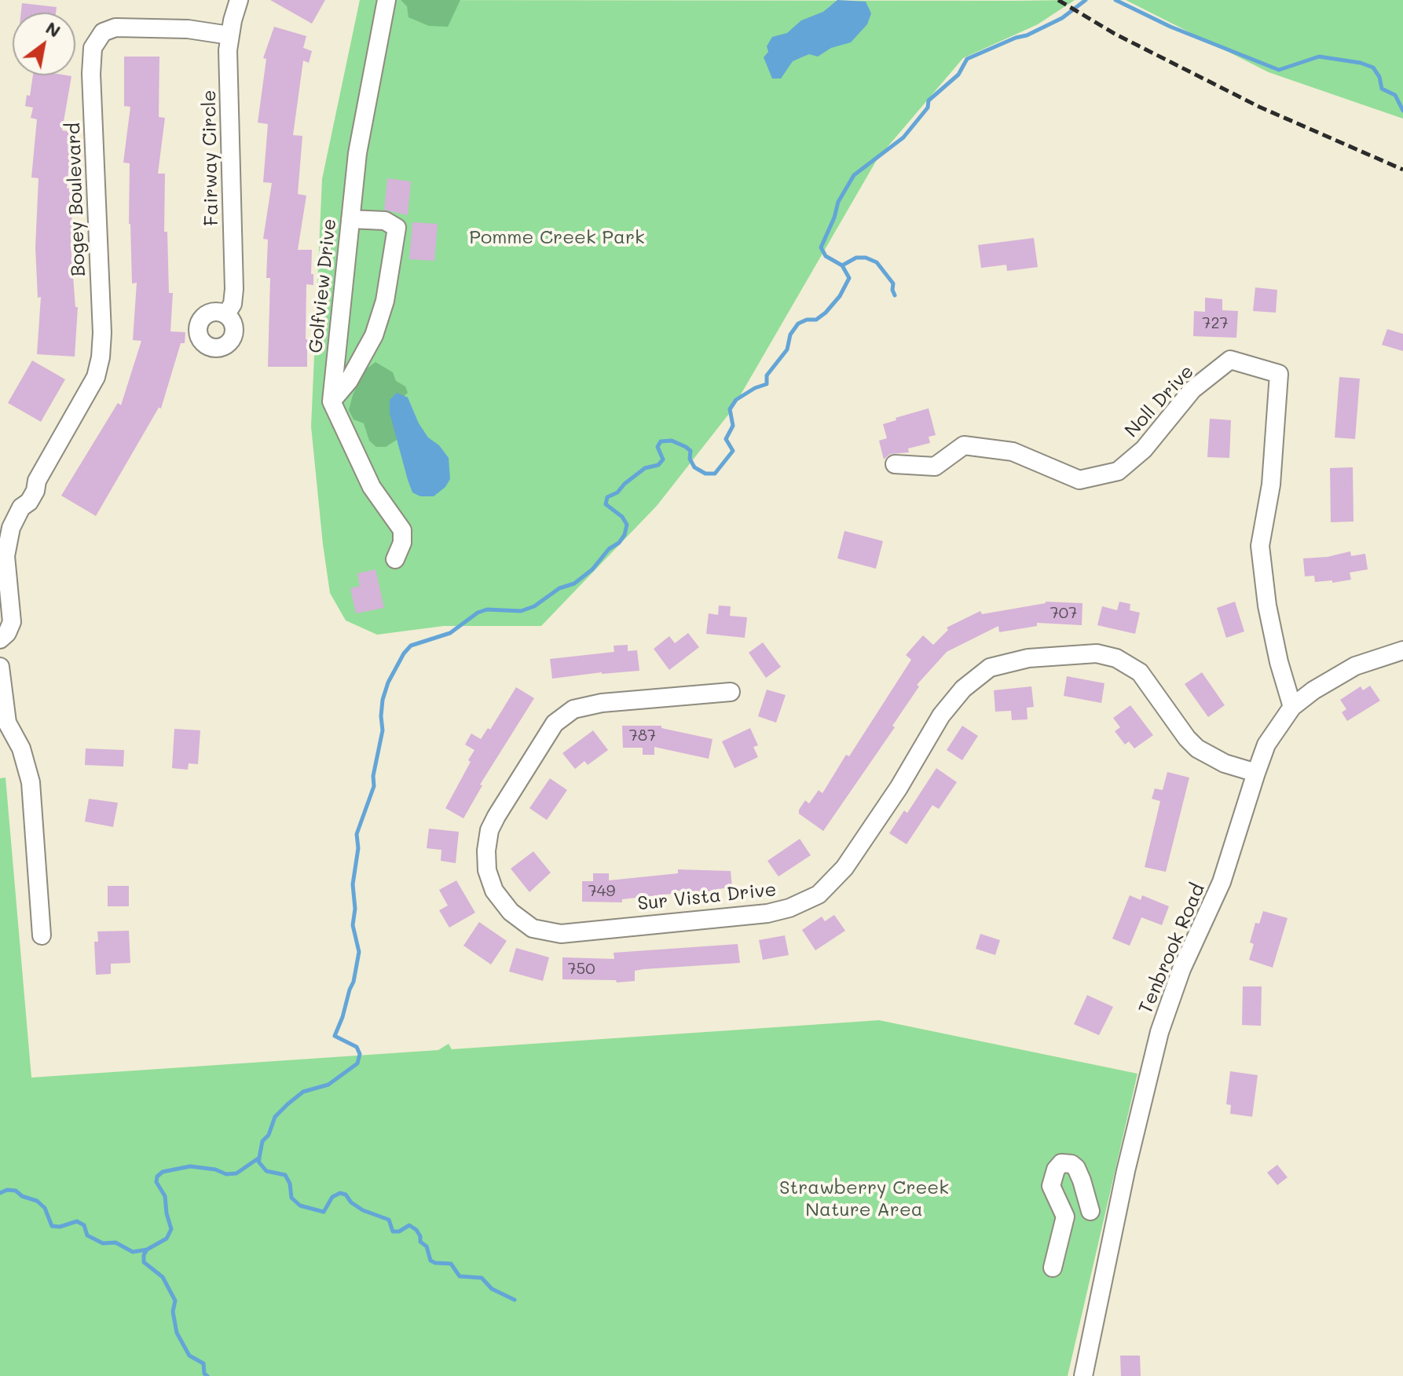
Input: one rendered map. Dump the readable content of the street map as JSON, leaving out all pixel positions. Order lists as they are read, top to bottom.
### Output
{
  "streets": {
    "street": [
      "Fairway Circle",
      "Bogey Boulevard",
      "Golfview Drive",
      "Noll Drive",
      "Sur Vista Drive",
      "Tenbrook Road"
    ]
  },
  "crossings": [
    ["Fairway Circle", "Bogey Boulevard"],
    ["Noll Drive", "Tenbrook Road"],
    ["Sur Vista Drive", "Tenbrook Road"]
  ],
  "parks": ["Pomme Creek Park", "Strawberry Creek Nature Area"],
  "house_numbers": [
    "727",
    "707",
    "787",
    "749",
    "750"
  ],
  "north": "top right"
}
